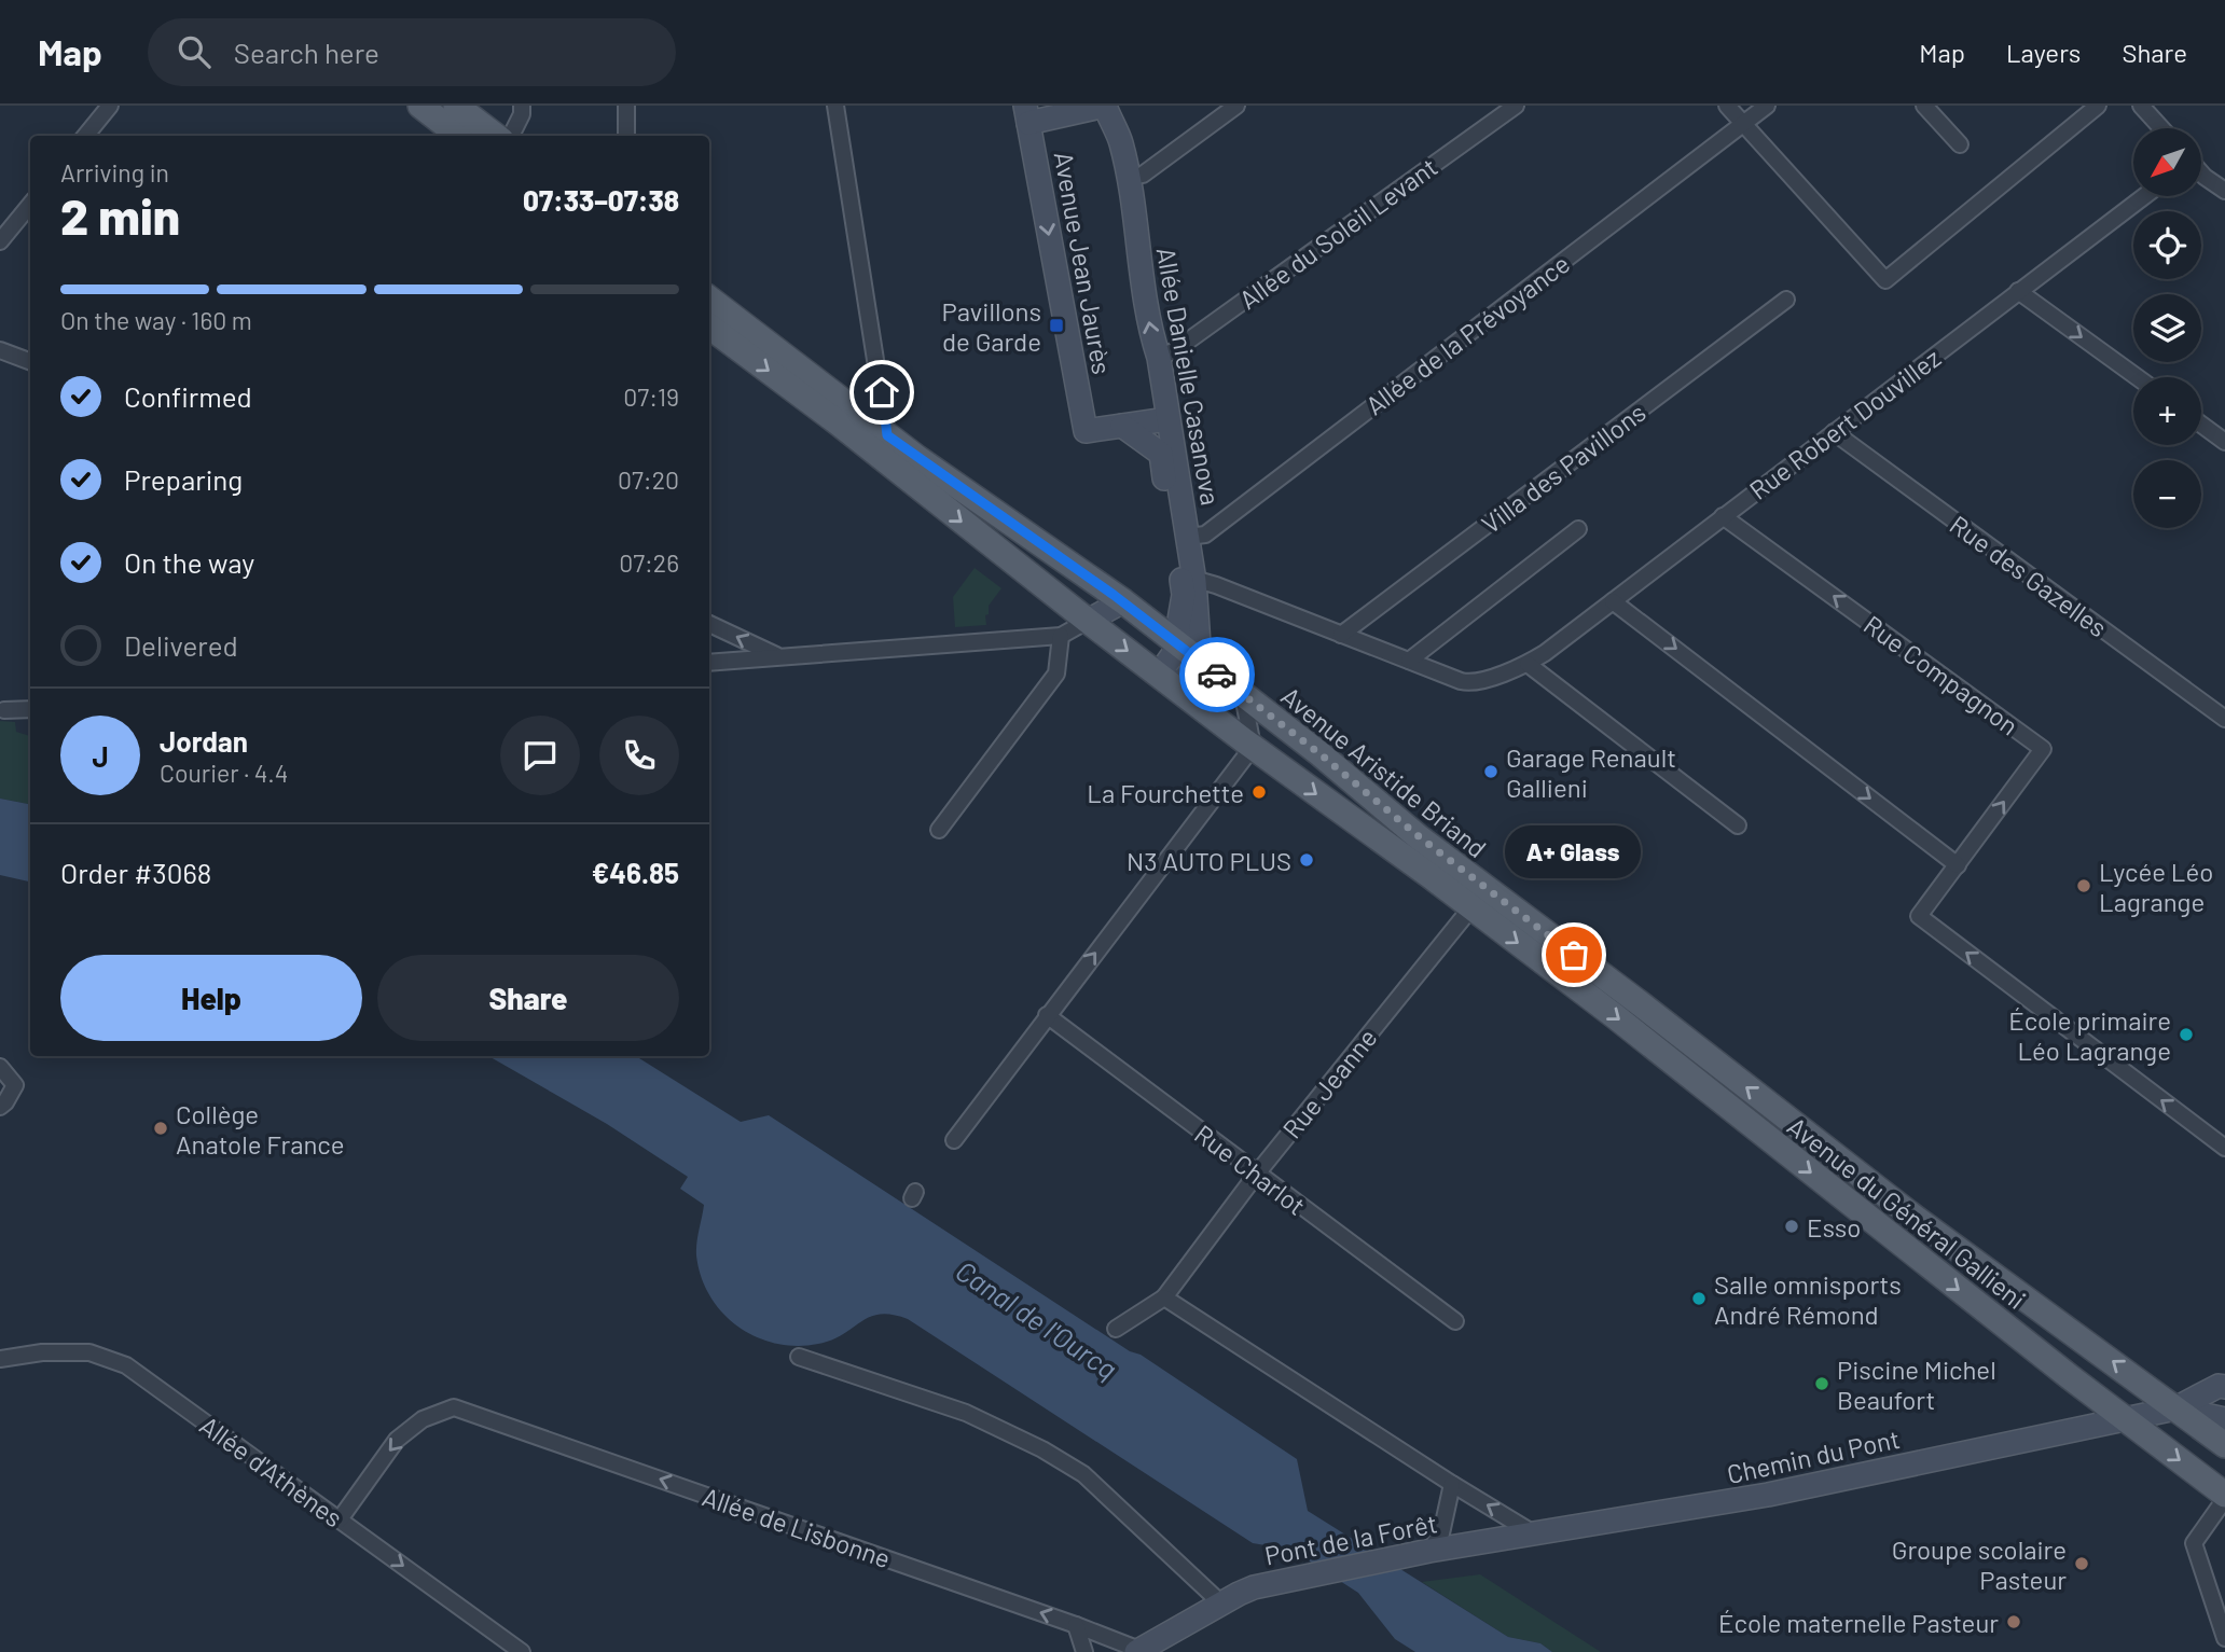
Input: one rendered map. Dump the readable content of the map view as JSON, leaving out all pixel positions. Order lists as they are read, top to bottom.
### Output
{
  "streets": {
    "main road": [
      "Avenue Jean Jaurès",
      "Allée Danielle Casanova",
      "Avenue Aristide Briand",
      "Avenue du Général Gallieni",
      "Chemin du Pont",
      "Pont de la Forêt"
    ],
    "street": [
      "Allée du Soleil Levant",
      "Allée de la Prévoyance",
      "Rue Robert Douvillez",
      "Villa des Pavillons",
      "Rue des Gazelles",
      "Rue Compagnon",
      "Rue Jeanne",
      "Rue Charlot",
      "Allée d'Athènes",
      "Allée de Lisbonne"
    ]
  },
  "crossings": [
    ["Allée du Soleil Levant", "Allée Danielle Casanova"],
    ["Avenue Jean Jaurès", "Allée Danielle Casanova"],
    ["Allée de la Prévoyance", "Allée Danielle Casanova"],
    ["Allée Danielle Casanova", "Rue Robert Douvillez"],
    ["Allée Danielle Casanova", "Avenue Aristide Briand"],
    ["Rue Robert Douvillez", "Villa des Pavillons"],
    ["Rue Robert Douvillez", "Rue des Gazelles"],
    ["Rue Robert Douvillez", "Rue Compagnon"],
    ["Avenue Aristide Briand", "Rue Jeanne"],
    ["Avenue Aristide Briand", "Avenue du Général Gallieni"],
    ["Rue Jeanne", "Rue Charlot"],
    ["Avenue du Général Gallieni", "Chemin du Pont"],
    ["Chemin du Pont", "Pont de la Forêt"],
    ["Allée d'Athènes", "Allée de Lisbonne"],
    ["Allée de Lisbonne", "Pont de la Forêt"]
  ],
  "one_way": ["Avenue Jean Jaurès", "Allée d'Athènes", "Allée de Lisbonne"],
  "water": ["Canal de l'Ourcq"],
  "places": {
    "transit": ["Pavillons de Garde"],
    "other": [
      "Garage Renault Gallieni",
      "La Fourchette",
      "N3 AUTO PLUS",
      "Lycée Léo Lagrange",
      "A+ Glass",
      "École primaire Léo Lagrange",
      "Collège Anatole France",
      "Esso",
      "Salle omnisports André Rémond",
      "Piscine Michel Beaufort",
      "Groupe scolaire Pasteur",
      "École maternelle Pasteur"
    ]
  },
  "north": "bottom left",
  "page": {
    "header": "Map",
    "search": "Search here",
    "nav": ["Map", "Layers", "Share"],
    "map_buttons": ["+", "−"],
    "heading": ["2 min", "Arriving in", "07:33–07:38"],
    "panel": [
      "Jordan",
      "Courier · 4.4",
      "Order #3068",
      "€46.85"
    ],
    "bar": "On the way · 160 m",
    "list": [
      ["Confirmed", "07:19"],
      ["Preparing", "07:20"],
      ["On the way", "07:26"],
      "Delivered"
    ],
    "round": "J",
    "bubble": "A+ Glass",
    "buttons": ["Help", "Share"]
  }
}
